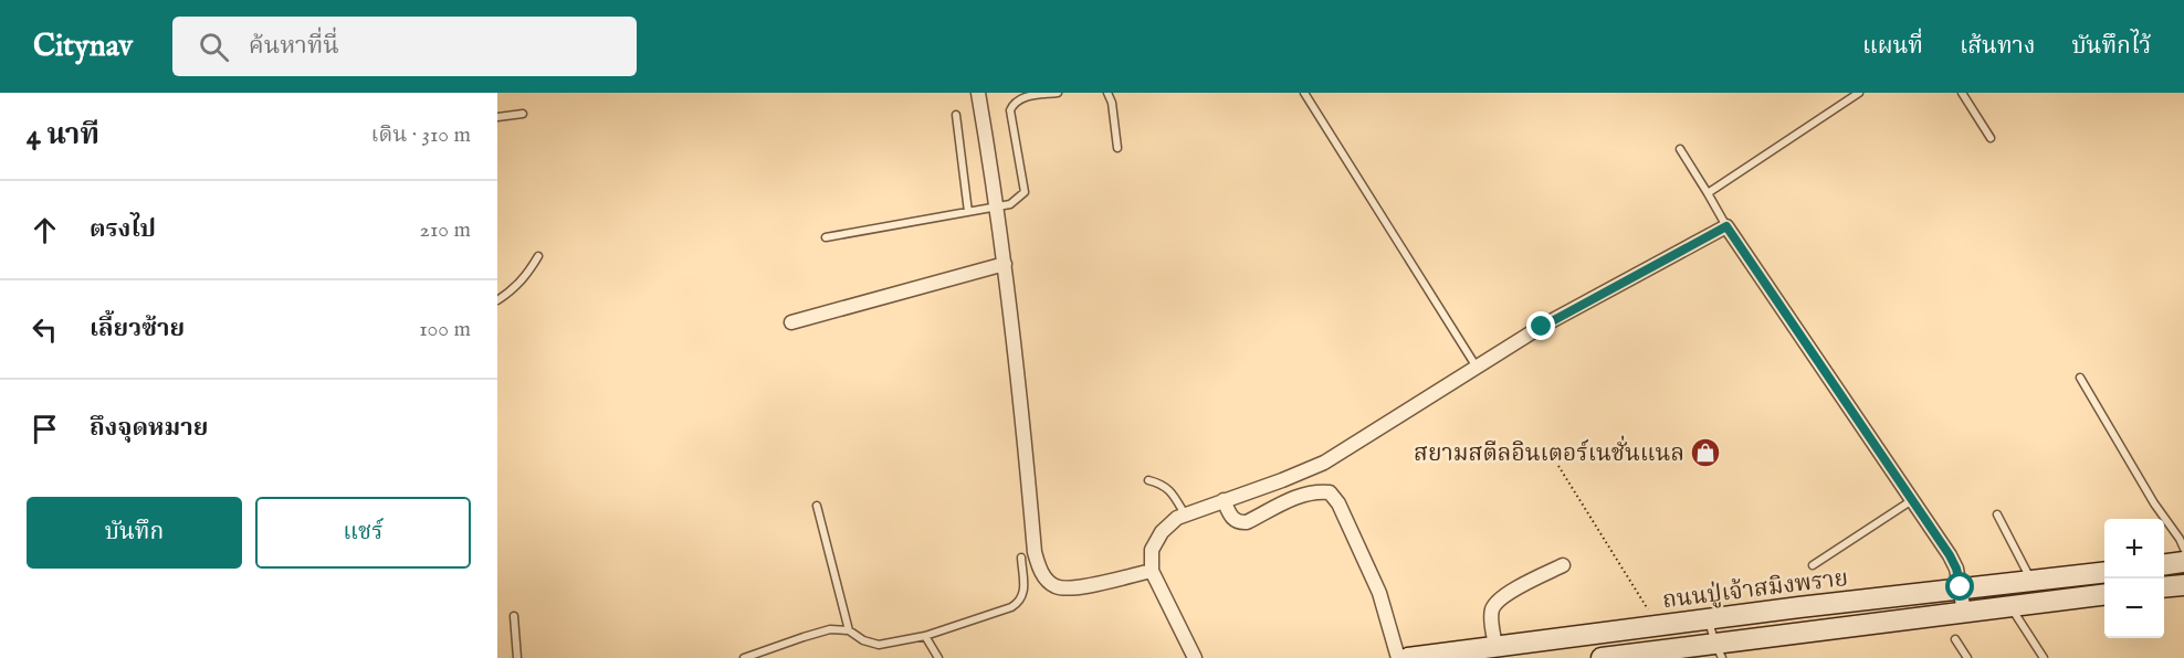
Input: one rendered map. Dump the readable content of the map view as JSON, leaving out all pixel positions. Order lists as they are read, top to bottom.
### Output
{
  "streets": {
    "main road": ["ถนนปู่เจ้าสมิงพราย"]
  },
  "places": {
    "shop": ["สยามสตีลอินเตอร์เนชั่นแนล"]
  },
  "page": {
    "header": "Citynav",
    "search": "ค้นหาที่นี่",
    "nav": ["แผนที่", "เส้นทาง", "บันทึกไว้"],
    "heading": ["4 นาที", "เดิน · 310 m"],
    "list": [
      ["ตรงไป", "210 m"],
      ["เลี้ยวซ้าย", "100 m"],
      "ถึงจุดหมาย"
    ],
    "buttons": ["บันทึก", "แชร์"],
    "map_buttons": ["+", "−"]
  }
}
